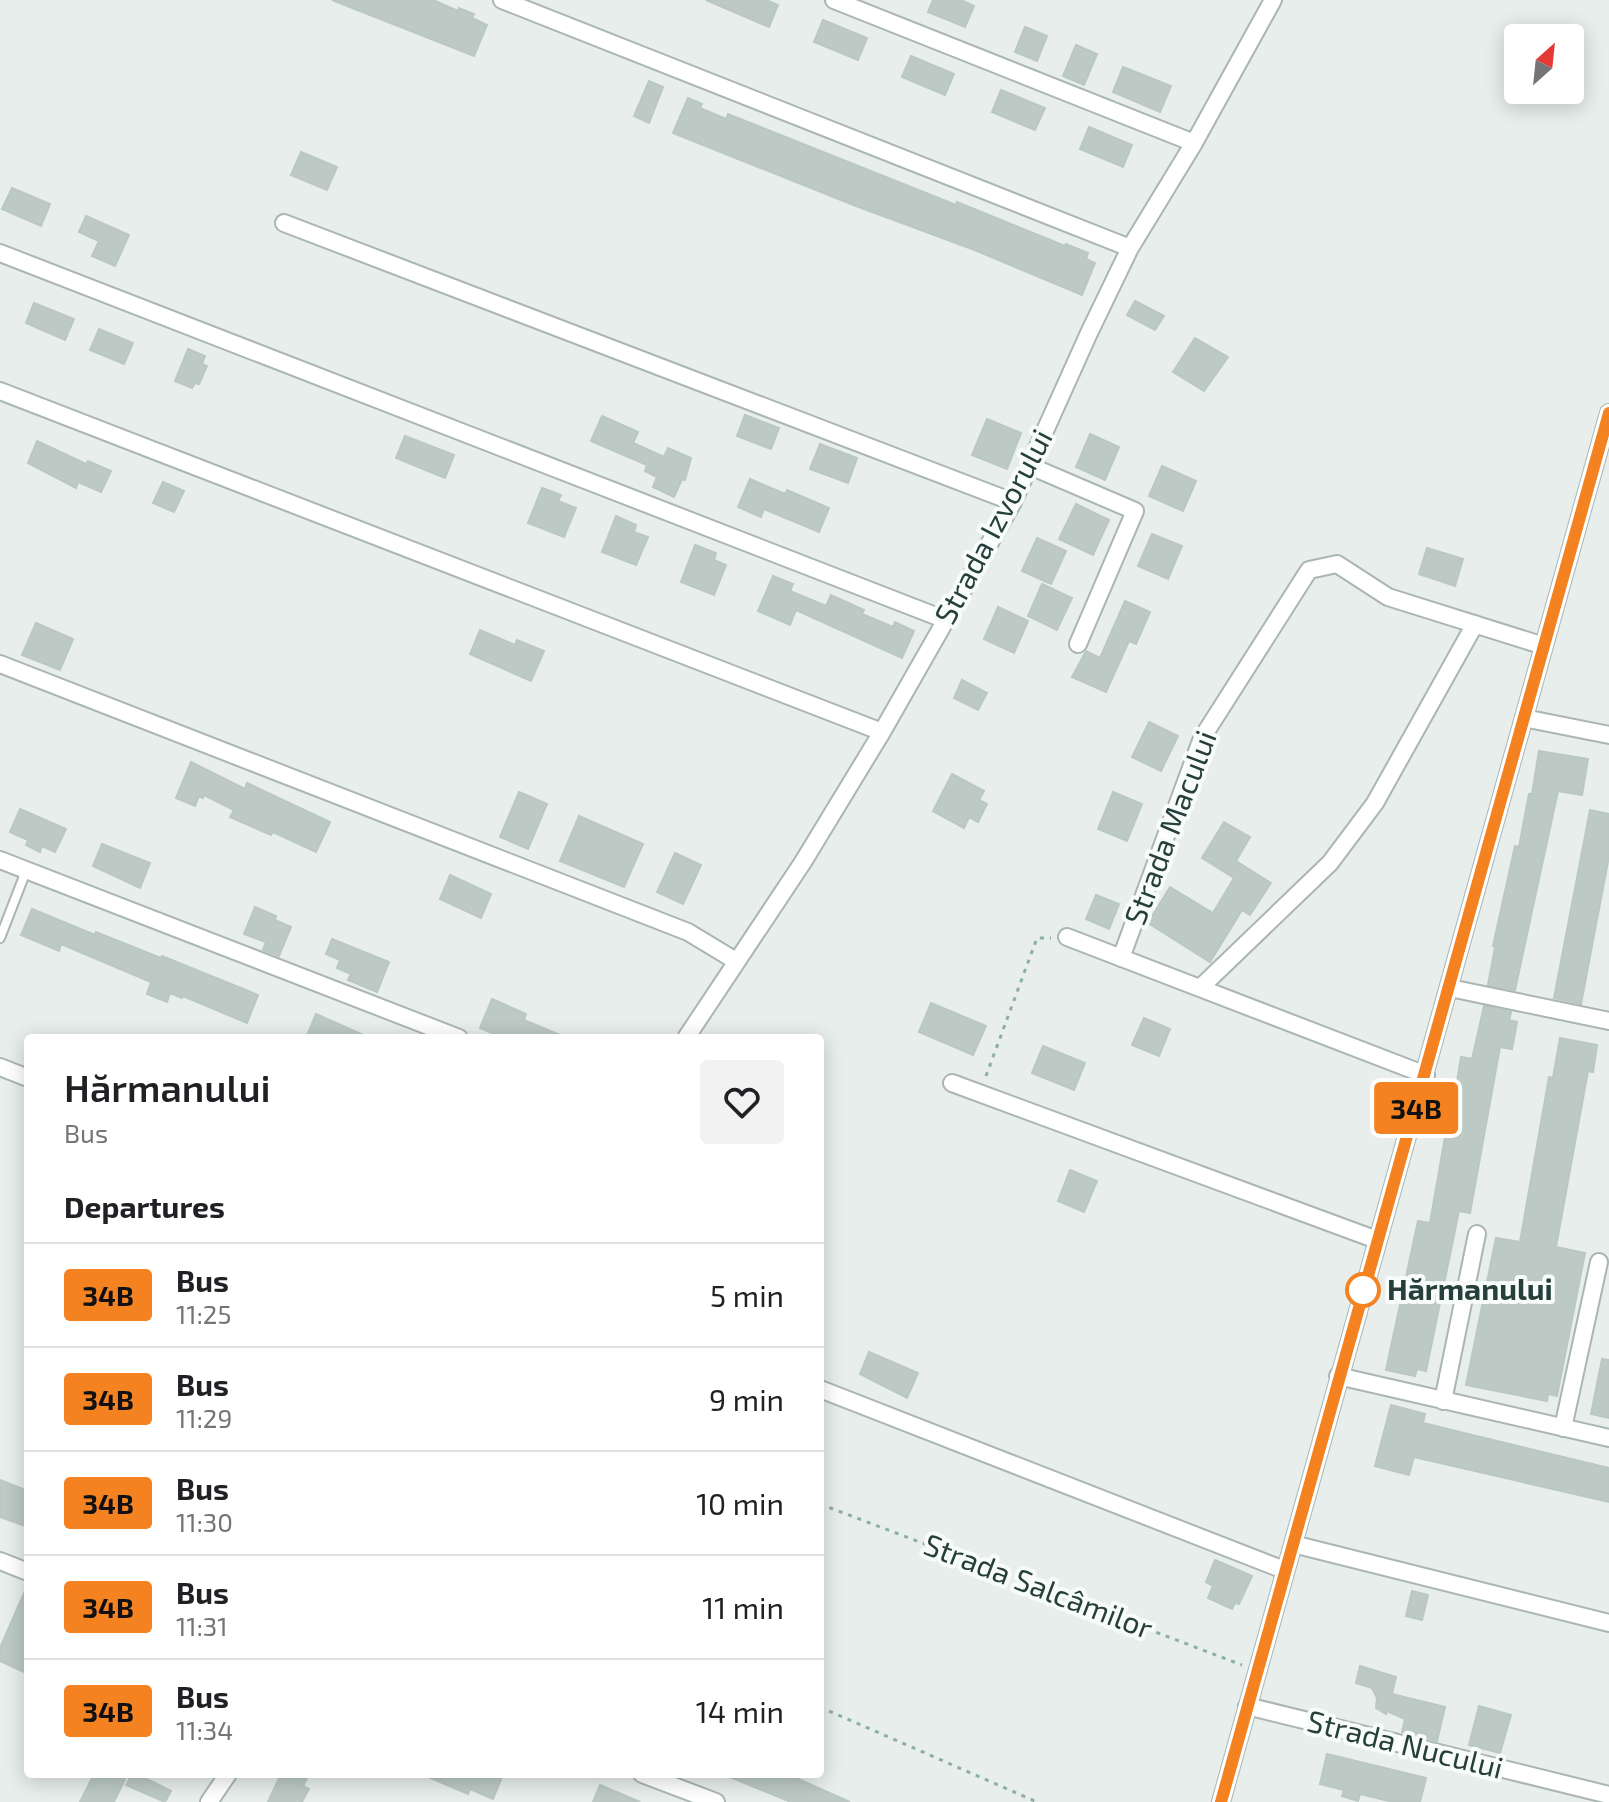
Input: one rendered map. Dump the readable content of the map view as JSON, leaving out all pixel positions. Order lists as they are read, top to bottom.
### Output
{
  "streets": {
    "street": ["Strada Izvorului", "Strada Macului", "Strada Nucului"],
    "path": ["Strada Salcâmilor"]
  },
  "places": ["Hărmanului"],
  "lines": ["bus line 34B"],
  "north": "top right",
  "page": {
    "on_map": "34B",
    "heading": [
      ["Hărmanului", "Bus"],
      "Departures"
    ],
    "list": [
      {
        "mark": "34B",
        "name": "Bus",
        "note": "11:25",
        "value": "5 min"
      },
      {
        "mark": "34B",
        "name": "Bus",
        "note": "11:29",
        "value": "9 min"
      },
      {
        "mark": "34B",
        "name": "Bus",
        "note": "11:30",
        "value": "10 min"
      },
      {
        "mark": "34B",
        "name": "Bus",
        "note": "11:31",
        "value": "11 min"
      },
      {
        "mark": "34B",
        "name": "Bus",
        "note": "11:34",
        "value": "14 min"
      }
    ]
  }
}
